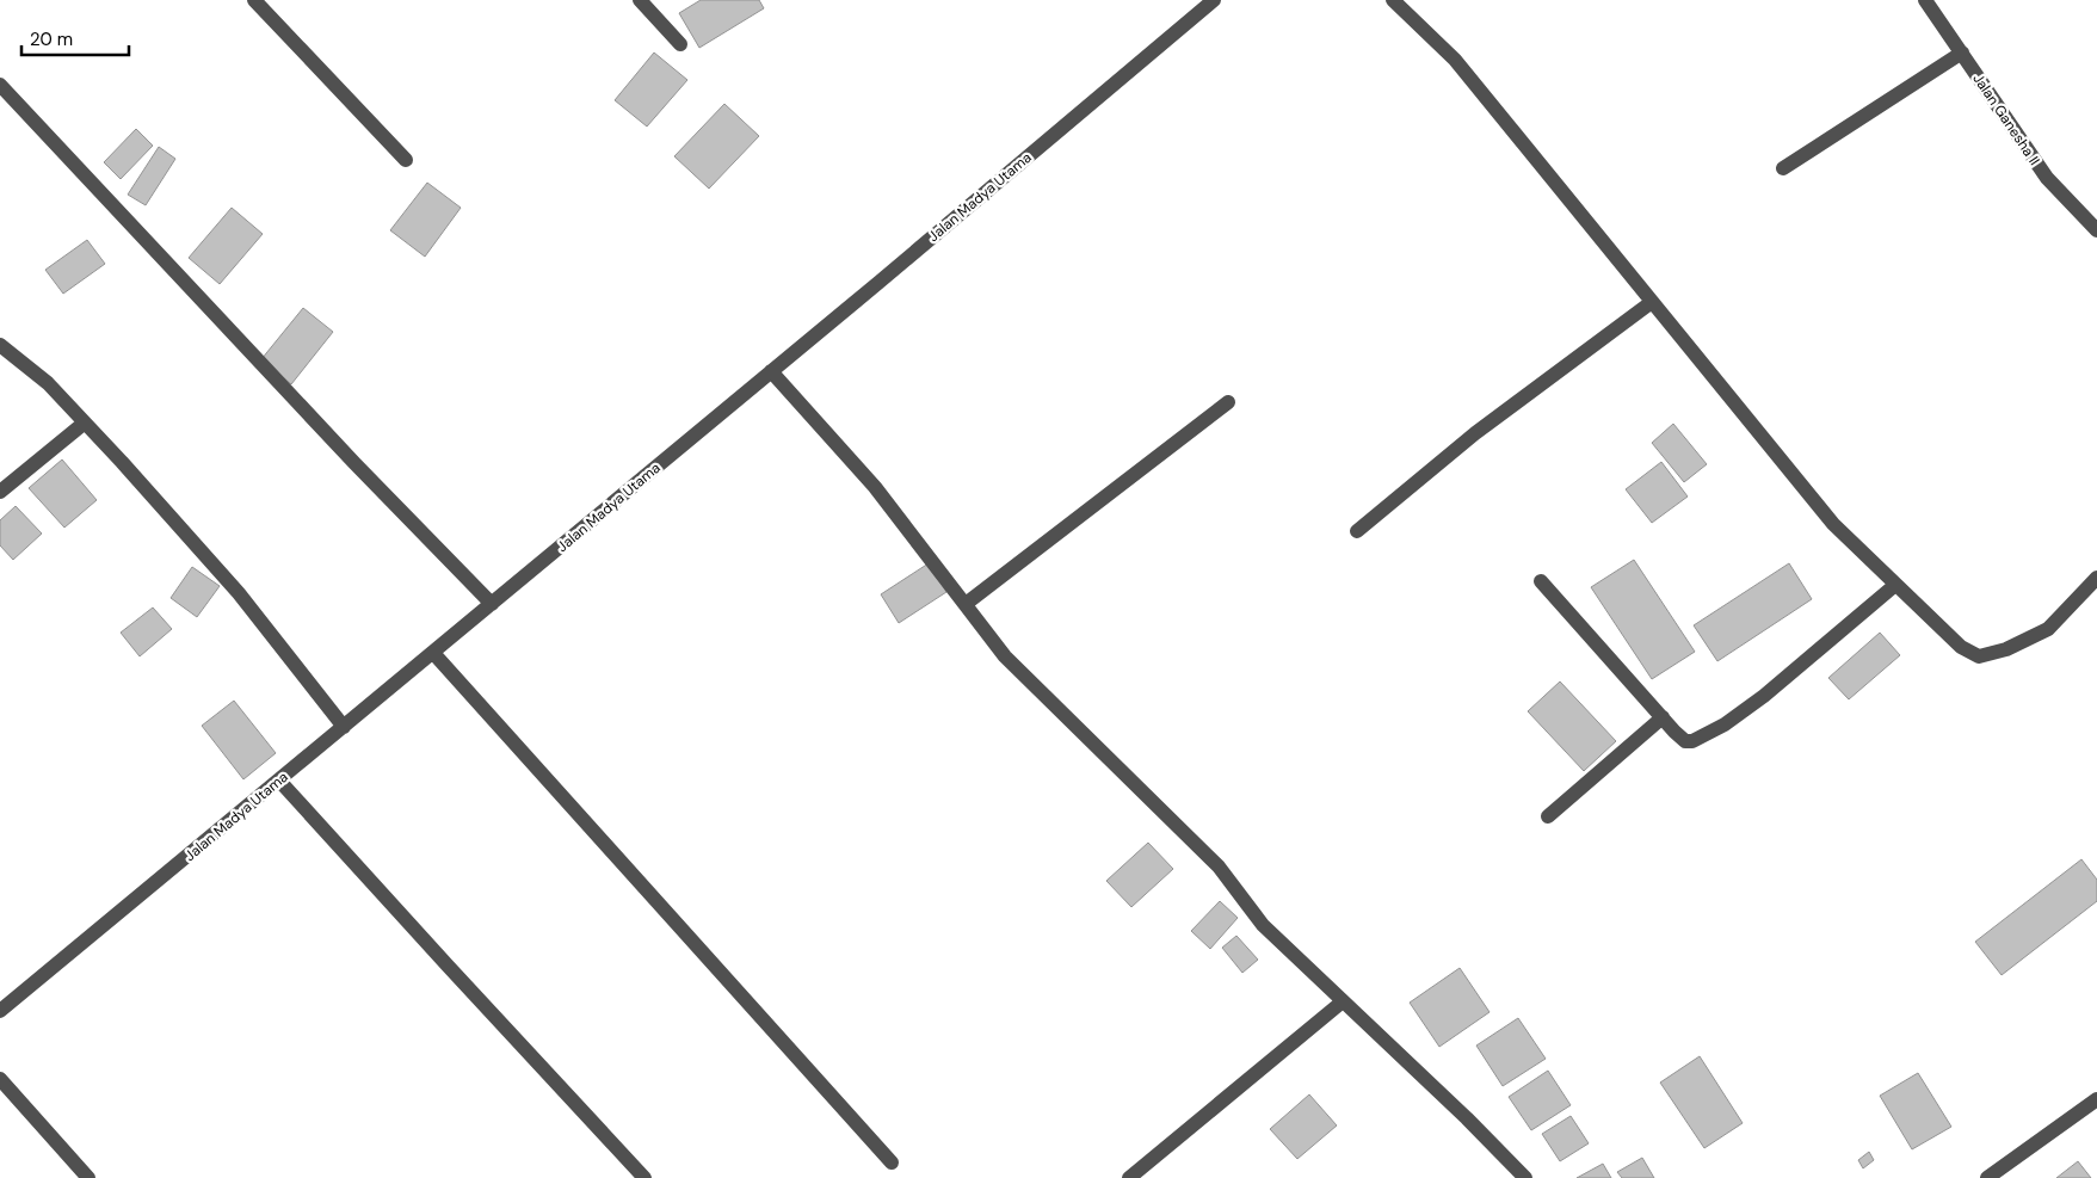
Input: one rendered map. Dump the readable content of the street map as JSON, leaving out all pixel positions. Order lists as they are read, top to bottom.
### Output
{
  "streets": {
    "street": ["Jalan Ganesha II", "Jalan Madya Utama"]
  },
  "scale_bar": "20 m"
}
